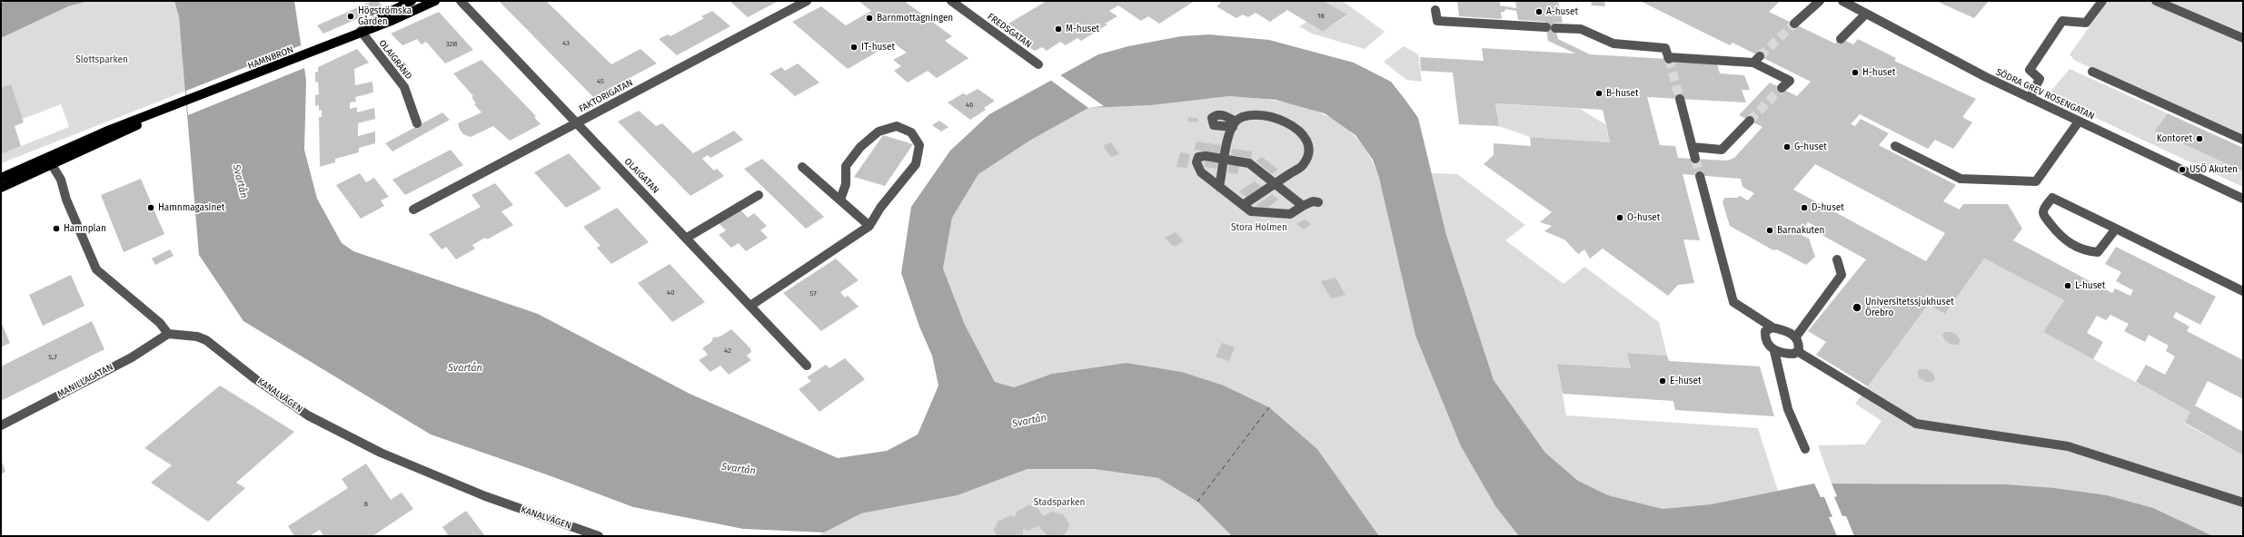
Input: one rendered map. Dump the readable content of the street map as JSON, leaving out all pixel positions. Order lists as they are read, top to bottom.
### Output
{
  "streets": {
    "main road": ["HAMNBRON"],
    "street": [
      "FREDSGATAN",
      "OLAIGRÄND",
      "SÖDRA GREV ROSENGATAN",
      "FAKTORIGATAN",
      "OLAIGATAN",
      "MANILLAGATAN",
      "KANALVÄGEN"
    ]
  },
  "crossings": [
    ["HAMNBRON", "OLAIGRÄND"],
    ["FAKTORIGATAN", "OLAIGATAN"],
    ["MANILLAGATAN", "KANALVÄGEN"]
  ],
  "water": ["Svartån"],
  "parks": ["Slottsparken", "Stora Holmen", "Stadsparken"],
  "places": [
    "A-huset",
    "Högströmska Gården",
    "Barnmottagningen",
    "M-huset",
    "IT-huset",
    "H-huset",
    "B-huset",
    "Kontoret",
    "G-huset",
    "USÖ Akuten",
    "Hamnmagasinet",
    "D-huset",
    "O-huset",
    "Hamnplan",
    "Barnakuten",
    "L-huset",
    "Universitetssjukhuset Örebro",
    "E-huset"
  ],
  "house_numbers": [
    "18",
    "43",
    "32B",
    "45",
    "46",
    "40",
    "57",
    "42",
    "5,7",
    "6"
  ]
}
